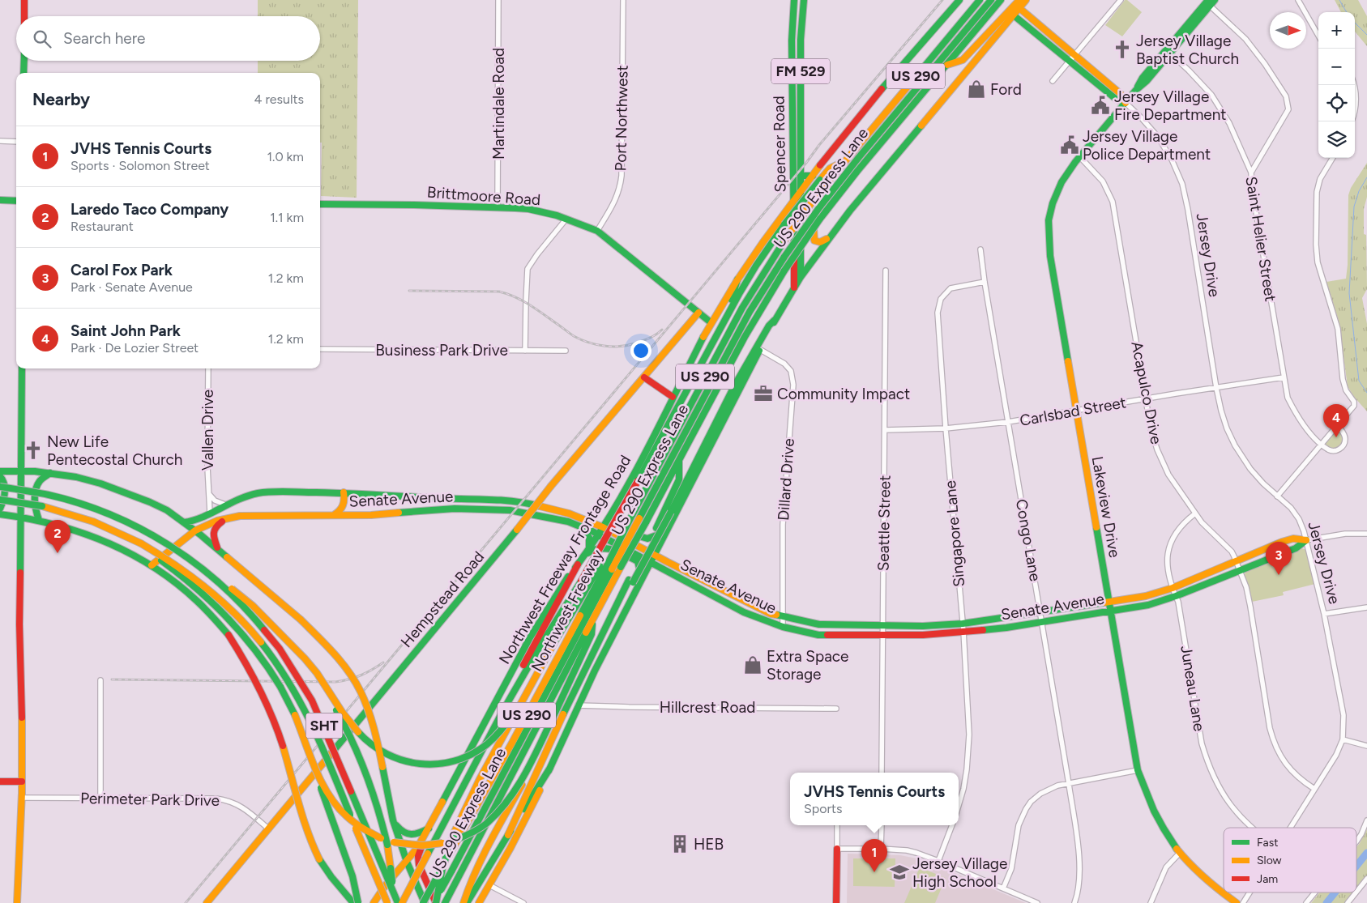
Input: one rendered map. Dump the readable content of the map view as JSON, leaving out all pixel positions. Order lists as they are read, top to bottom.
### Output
{
  "streets": {
    "main road": [
      "FM 529",
      "US 290",
      "Spencer Road",
      "US 290 Express Lane",
      "Brittmoore Road",
      "Jersey Drive",
      "Senate Avenue",
      "Lakeview Drive",
      "Northwest Freeway Frontage Road",
      "Hempstead Road",
      "Northwest Freeway",
      "SHT"
    ],
    "street": [
      "Martindale Road",
      "Port Northwest",
      "Saint Helier Street",
      "Business Park Drive",
      "Acapulco Drive",
      "Carlsbad Street",
      "Vallen Drive",
      "Dillard Drive",
      "Seattle Street",
      "Singapore Lane",
      "Congo Lane",
      "Juneau Lane",
      "Hillcrest Road",
      "Perimeter Park Drive"
    ]
  },
  "crossings": [
    ["Martindale Road", "Brittmoore Road"],
    ["Port Northwest", "Brittmoore Road"],
    ["Spencer Road", "Northwest Freeway Frontage Road"],
    ["US 290 Express Lane", "Northwest Freeway"],
    ["Brittmoore Road", "Northwest Freeway Frontage Road"],
    ["Brittmoore Road", "Hempstead Road"],
    ["Saint Helier Street", "Carlsbad Street"],
    ["Saint Helier Street", "Lakeview Drive"],
    ["Jersey Drive", "Acapulco Drive"],
    ["Jersey Drive", "Carlsbad Street"],
    ["Jersey Drive", "Senate Avenue"],
    ["Jersey Drive", "Lakeview Drive"],
    ["Acapulco Drive", "Carlsbad Street"],
    ["Acapulco Drive", "Senate Avenue"],
    ["Acapulco Drive", "Lakeview Drive"],
    ["Acapulco Drive", "Juneau Lane"],
    ["Carlsbad Street", "Lakeview Drive"],
    ["Carlsbad Street", "Seattle Street"],
    ["Carlsbad Street", "Singapore Lane"],
    ["Carlsbad Street", "Congo Lane"],
    ["Vallen Drive", "Senate Avenue"],
    ["Dillard Drive", "Senate Avenue"],
    ["Senate Avenue", "Lakeview Drive"],
    ["Senate Avenue", "Seattle Street"],
    ["Senate Avenue", "Singapore Lane"],
    ["Senate Avenue", "Congo Lane"],
    ["Senate Avenue", "Northwest Freeway Frontage Road"],
    ["Senate Avenue", "Juneau Lane"],
    ["Singapore Lane", "Congo Lane"],
    ["Hempstead Road", "Perimeter Park Drive"]
  ],
  "places": {
    "church": ["Jersey Village Baptist Church", "New Life Pentecostal Church"],
    "shop": ["Ford", "Extra Space Storage"],
    "public building": ["Jersey Village Fire Department", "Jersey Village Police Department"],
    "office": ["Community Impact"],
    "building": ["HEB"],
    "school or university": ["Jersey Village High School"]
  },
  "legend": ["Fast", "Slow", "Jam"],
  "north": "right",
  "page": {
    "map_buttons": ["+", "−"],
    "search": "Search here",
    "heading": ["Nearby", "4 results"],
    "list": [
      {
        "mark": "1",
        "name": "JVHS Tennis Courts",
        "note": "Sports · Solomon Street",
        "value": "1.0 km"
      },
      {
        "mark": "2",
        "name": "Laredo Taco Company",
        "note": "Restaurant",
        "value": "1.1 km"
      },
      {
        "mark": "3",
        "name": "Carol Fox Park",
        "note": "Park · Senate Avenue",
        "value": "1.2 km"
      },
      {
        "mark": "4",
        "name": "Saint John Park",
        "note": "Park · De Lozier Street",
        "value": "1.2 km"
      }
    ],
    "pins": [
      "4",
      "2",
      "3",
      "1"
    ],
    "popup": ["JVHS Tennis Courts", "Sports"]
  }
}
